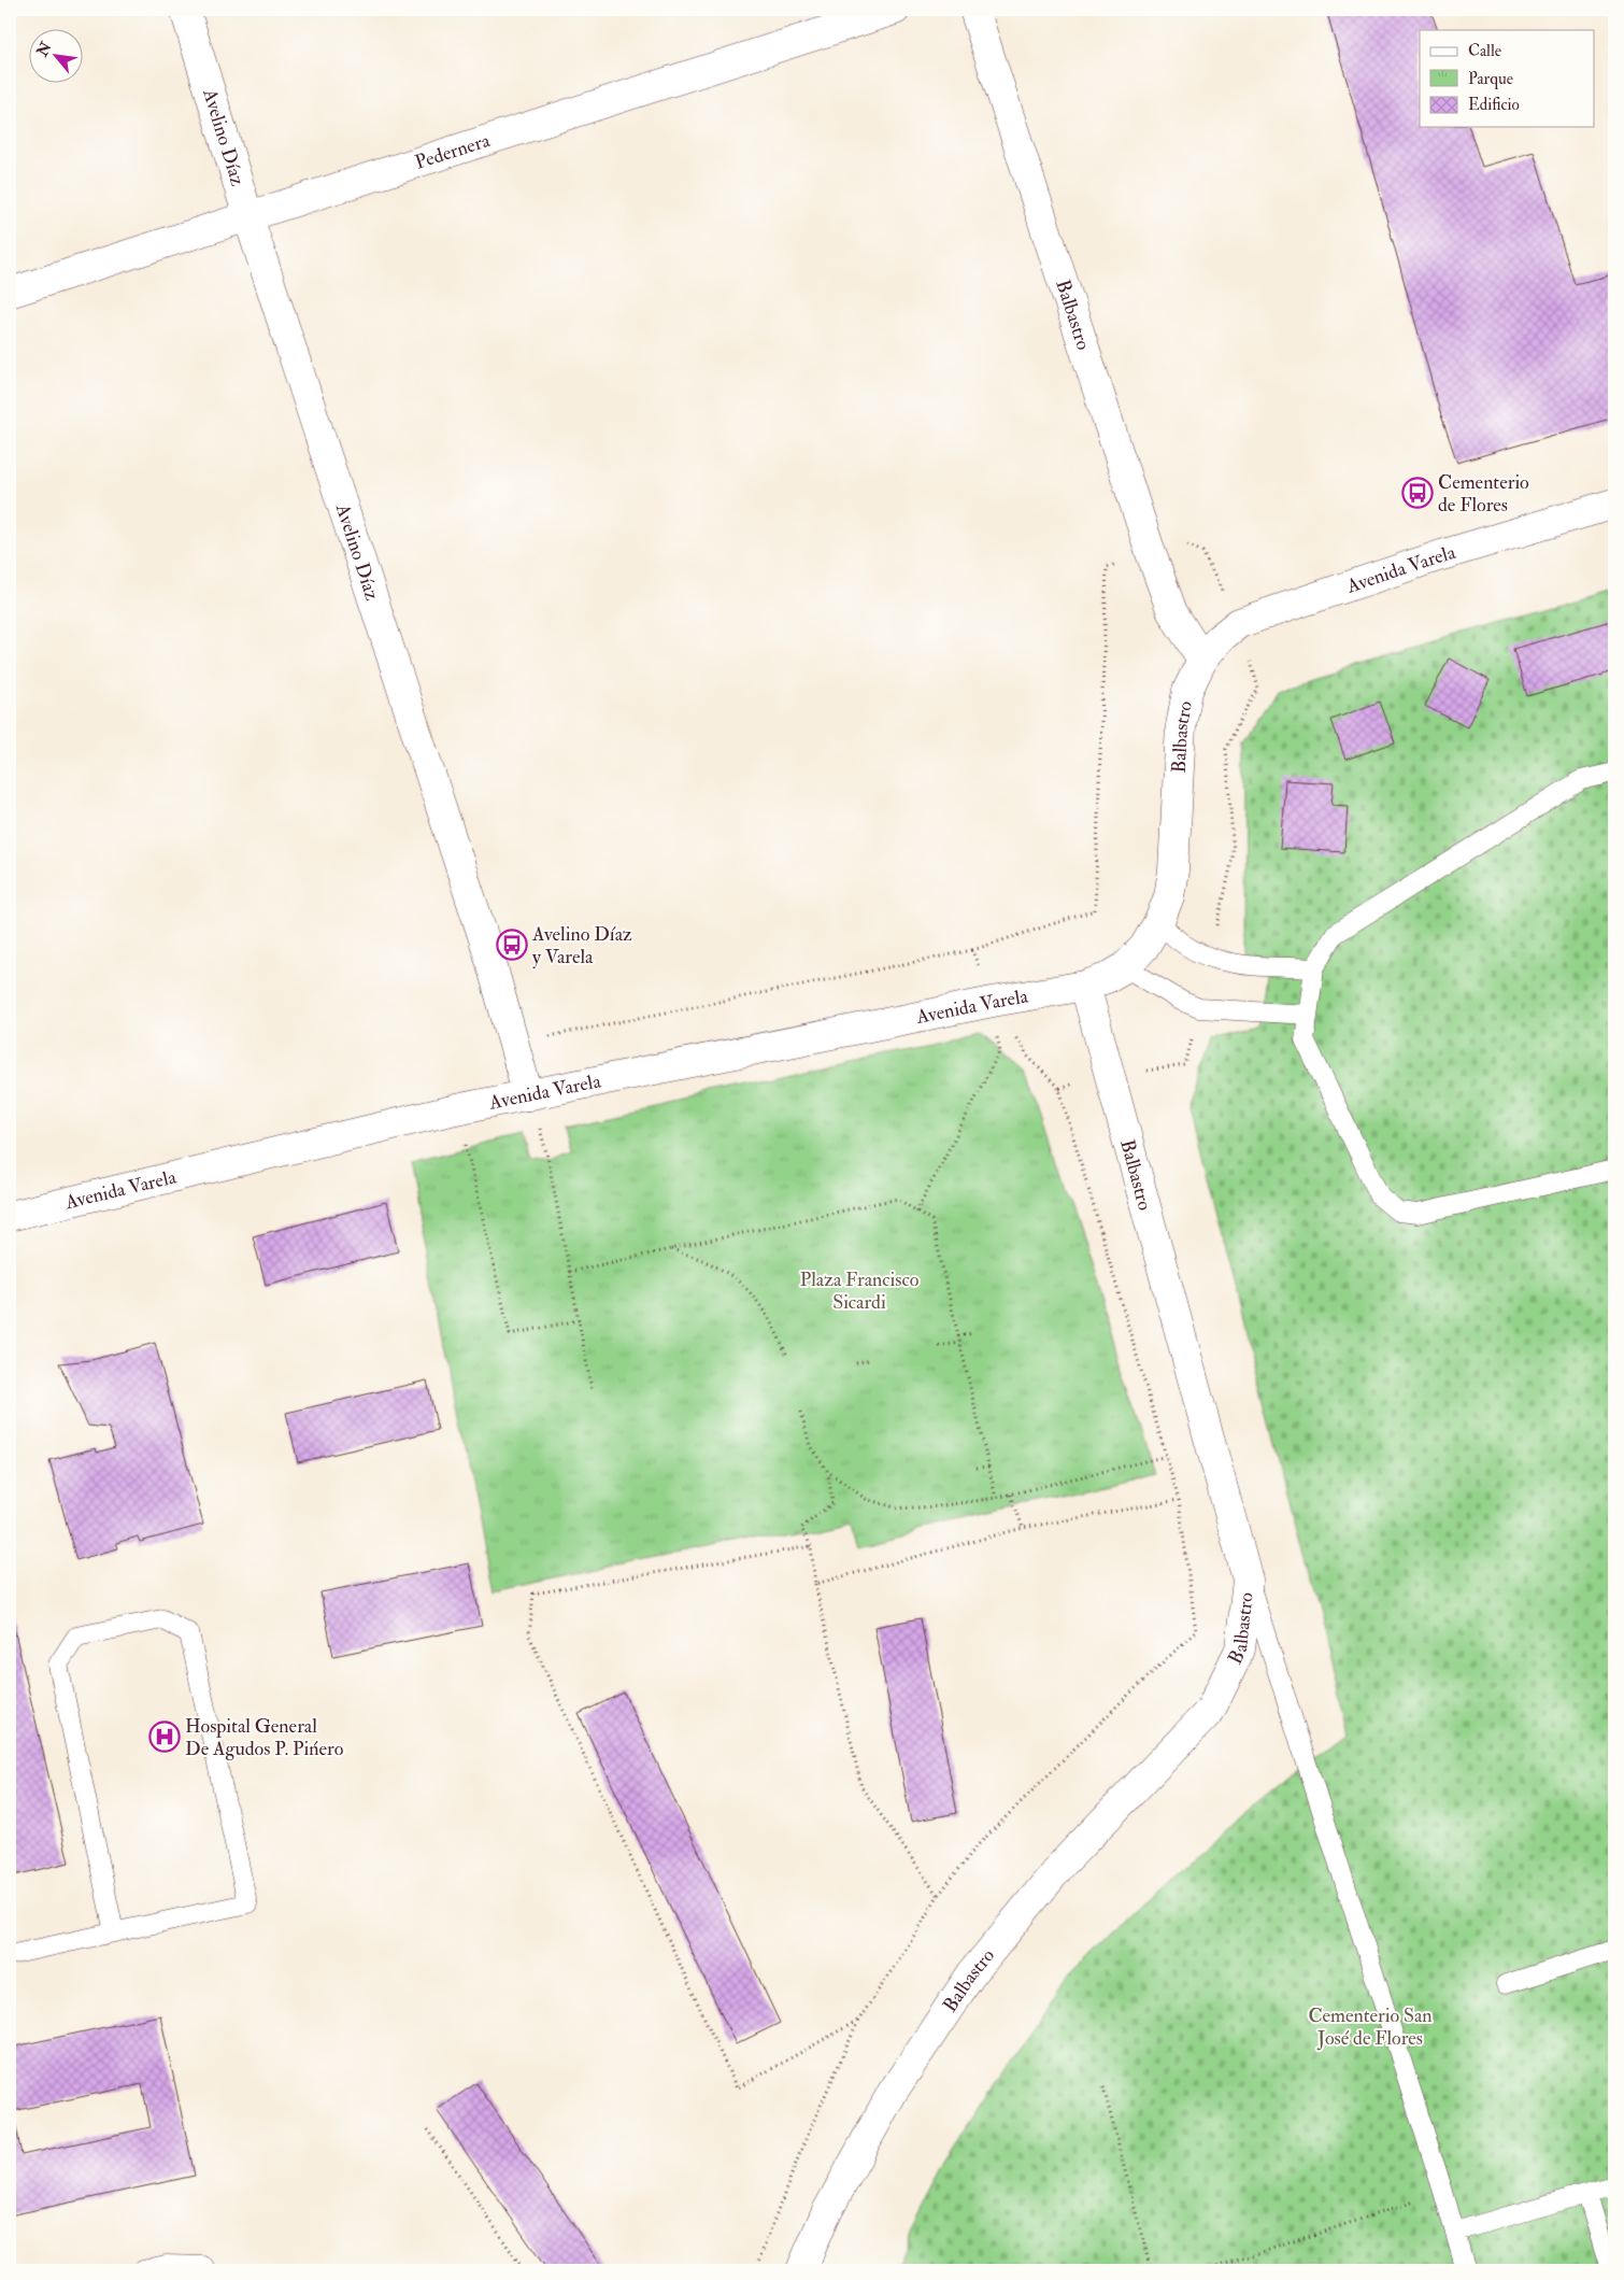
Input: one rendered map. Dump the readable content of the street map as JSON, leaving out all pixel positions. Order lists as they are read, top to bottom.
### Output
{
  "streets": {
    "street": [
      "Avelino Díaz",
      "Pedernera",
      "Balbastro",
      "Avenida Varela"
    ]
  },
  "crossings": [
    ["Avelino Díaz", "Pedernera"],
    ["Avelino Díaz", "Avenida Varela"],
    ["Balbastro", "Avenida Varela"]
  ],
  "parks": ["Plaza Francisco Sicardi", "Cementerio San José de Flores"],
  "places": {
    "bus stop": ["Cementerio de Flores", "Avelino Díaz y Varela"],
    "hospital": ["Hospital General De Agudos P. Pińero"]
  },
  "legend": ["Calle", "Parque", "Edificio"],
  "north": "top left"
}
